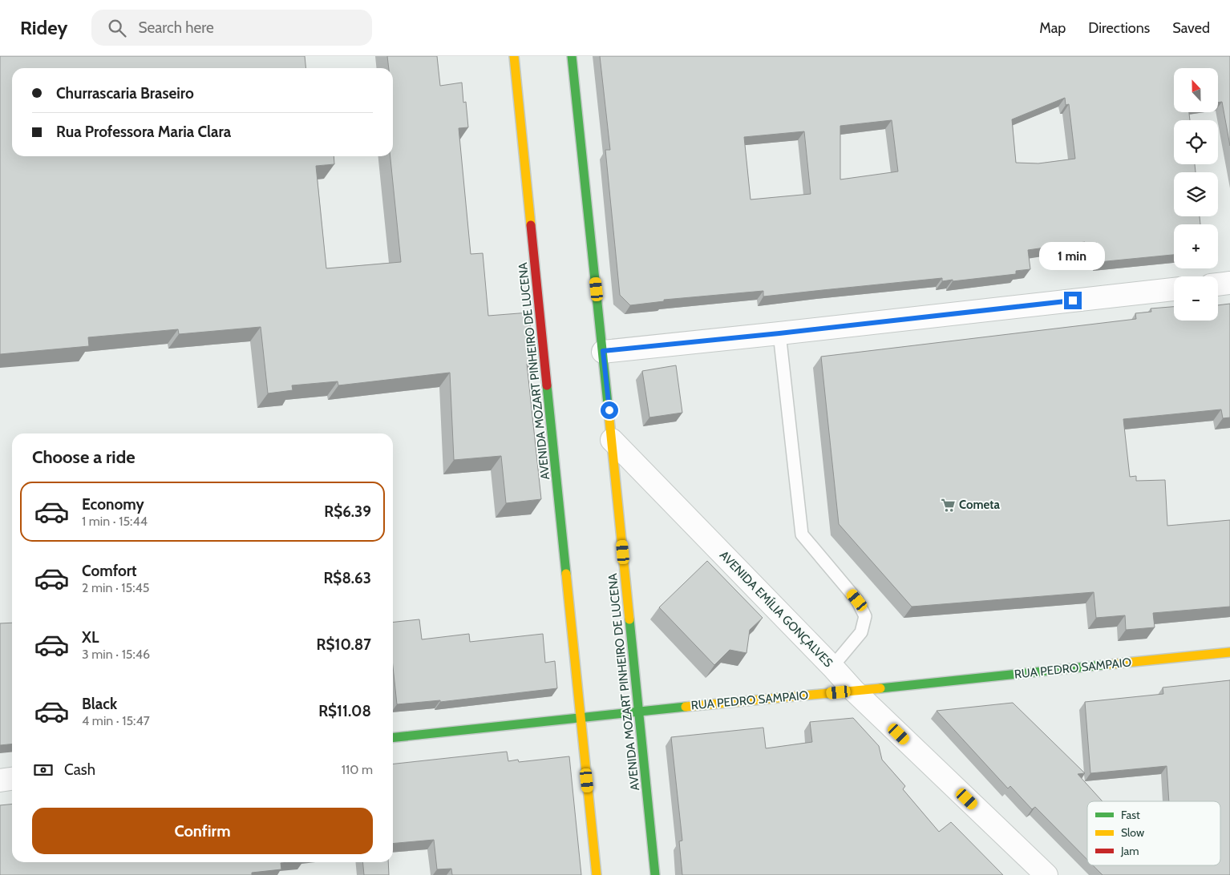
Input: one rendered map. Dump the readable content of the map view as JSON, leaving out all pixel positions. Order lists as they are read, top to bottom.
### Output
{
  "streets": {
    "main road": ["AVENIDA MOZART PINHEIRO DE LUCENA", "RUA PEDRO SAMPAIO"],
    "street": ["AVENIDA EMÍLIA GONÇALVES"]
  },
  "crossings": [
    ["AVENIDA MOZART PINHEIRO DE LUCENA", "AVENIDA EMÍLIA GONÇALVES"],
    ["AVENIDA MOZART PINHEIRO DE LUCENA", "RUA PEDRO SAMPAIO"],
    ["AVENIDA EMÍLIA GONÇALVES", "RUA PEDRO SAMPAIO"]
  ],
  "places": {
    "supermarket": ["Cometa"]
  },
  "legend": ["Fast", "Slow", "Jam"],
  "north": "top",
  "page": {
    "header": "Ridey",
    "search": "Search here",
    "nav": ["Map", "Directions", "Saved"],
    "map_buttons": ["+", "−"],
    "banner": ["Churrascaria Braseiro", "Rua Professora Maria Clara"],
    "bubble": "1 min",
    "heading": "Choose a ride",
    "list": [
      {
        "name": "Economy",
        "note": "1 min · 15:44",
        "value": "R$6.39"
      },
      {
        "name": "Comfort",
        "note": "2 min · 15:45",
        "value": "R$8.63"
      },
      {
        "name": "XL",
        "note": "3 min · 15:46",
        "value": "R$10.87"
      },
      {
        "name": "Black",
        "note": "4 min · 15:47",
        "value": "R$11.08"
      }
    ],
    "pay": ["Cash", "110 m"],
    "buttons": "Confirm"
  }
}
